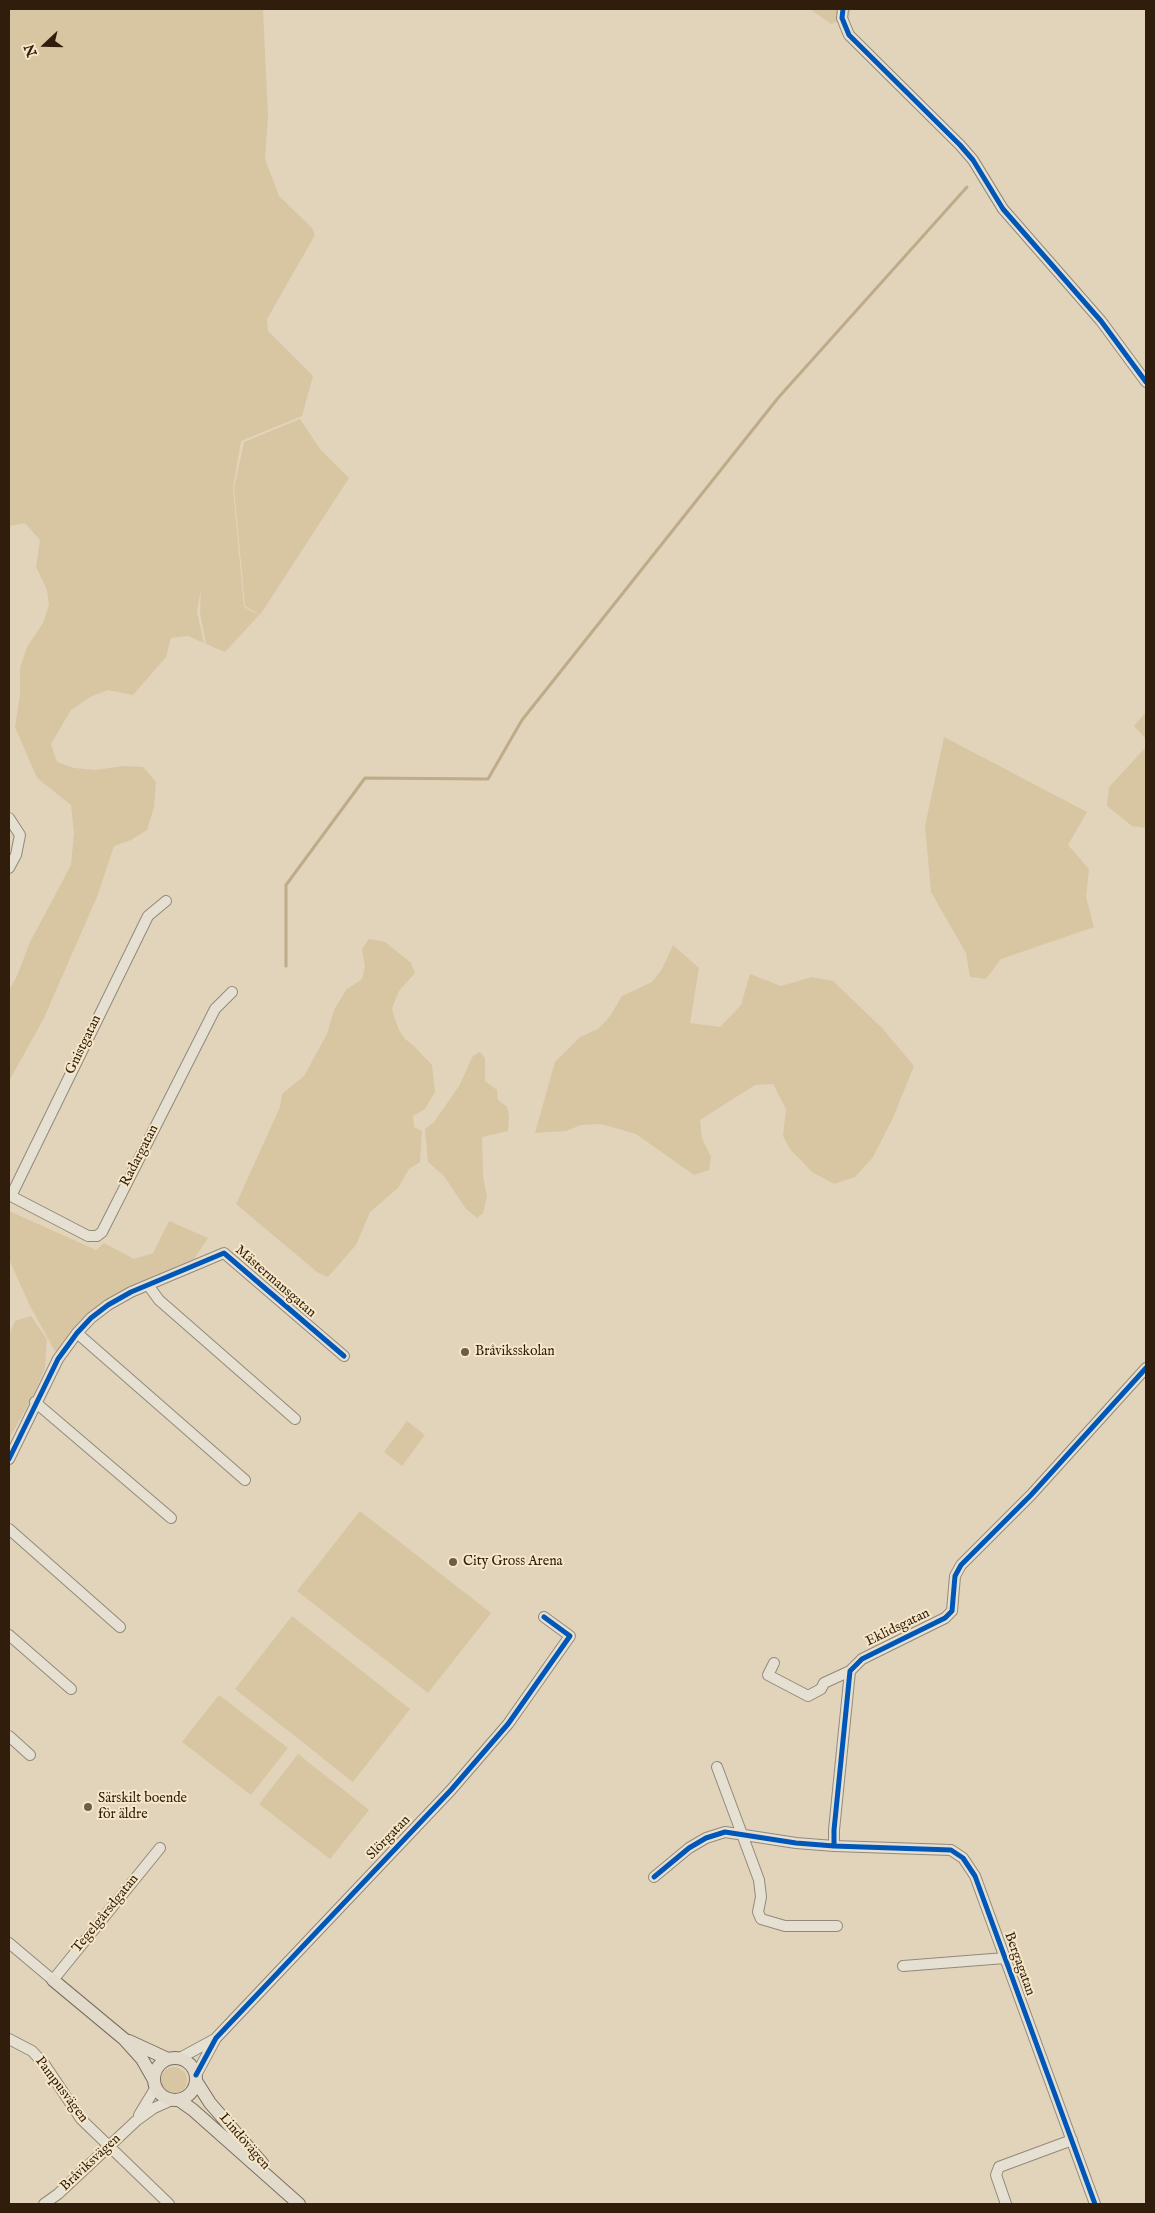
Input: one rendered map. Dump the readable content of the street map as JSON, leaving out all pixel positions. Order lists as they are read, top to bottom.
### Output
{
  "streets": {
    "main road": ["Lindövägen"],
    "street": [
      "Gnistgatan",
      "Radargatan",
      "Mästermansgatan",
      "Eklidsgatan",
      "Slörgatan",
      "Tegelgårsdgatan",
      "Bergagatan",
      "Pampusvägen",
      "Bråviksvägen"
    ]
  },
  "crossings": [
    ["Gnistgatan", "Radargatan"],
    ["Slörgatan", "Lindövägen"],
    ["Slörgatan", "Bråviksvägen"],
    ["Pampusvägen", "Bråviksvägen"],
    ["Lindövägen", "Bråviksvägen"]
  ],
  "places": ["Bråviksskolan", "City Gross Arena", "Särskilt boende för äldre"],
  "north": "left"
}
